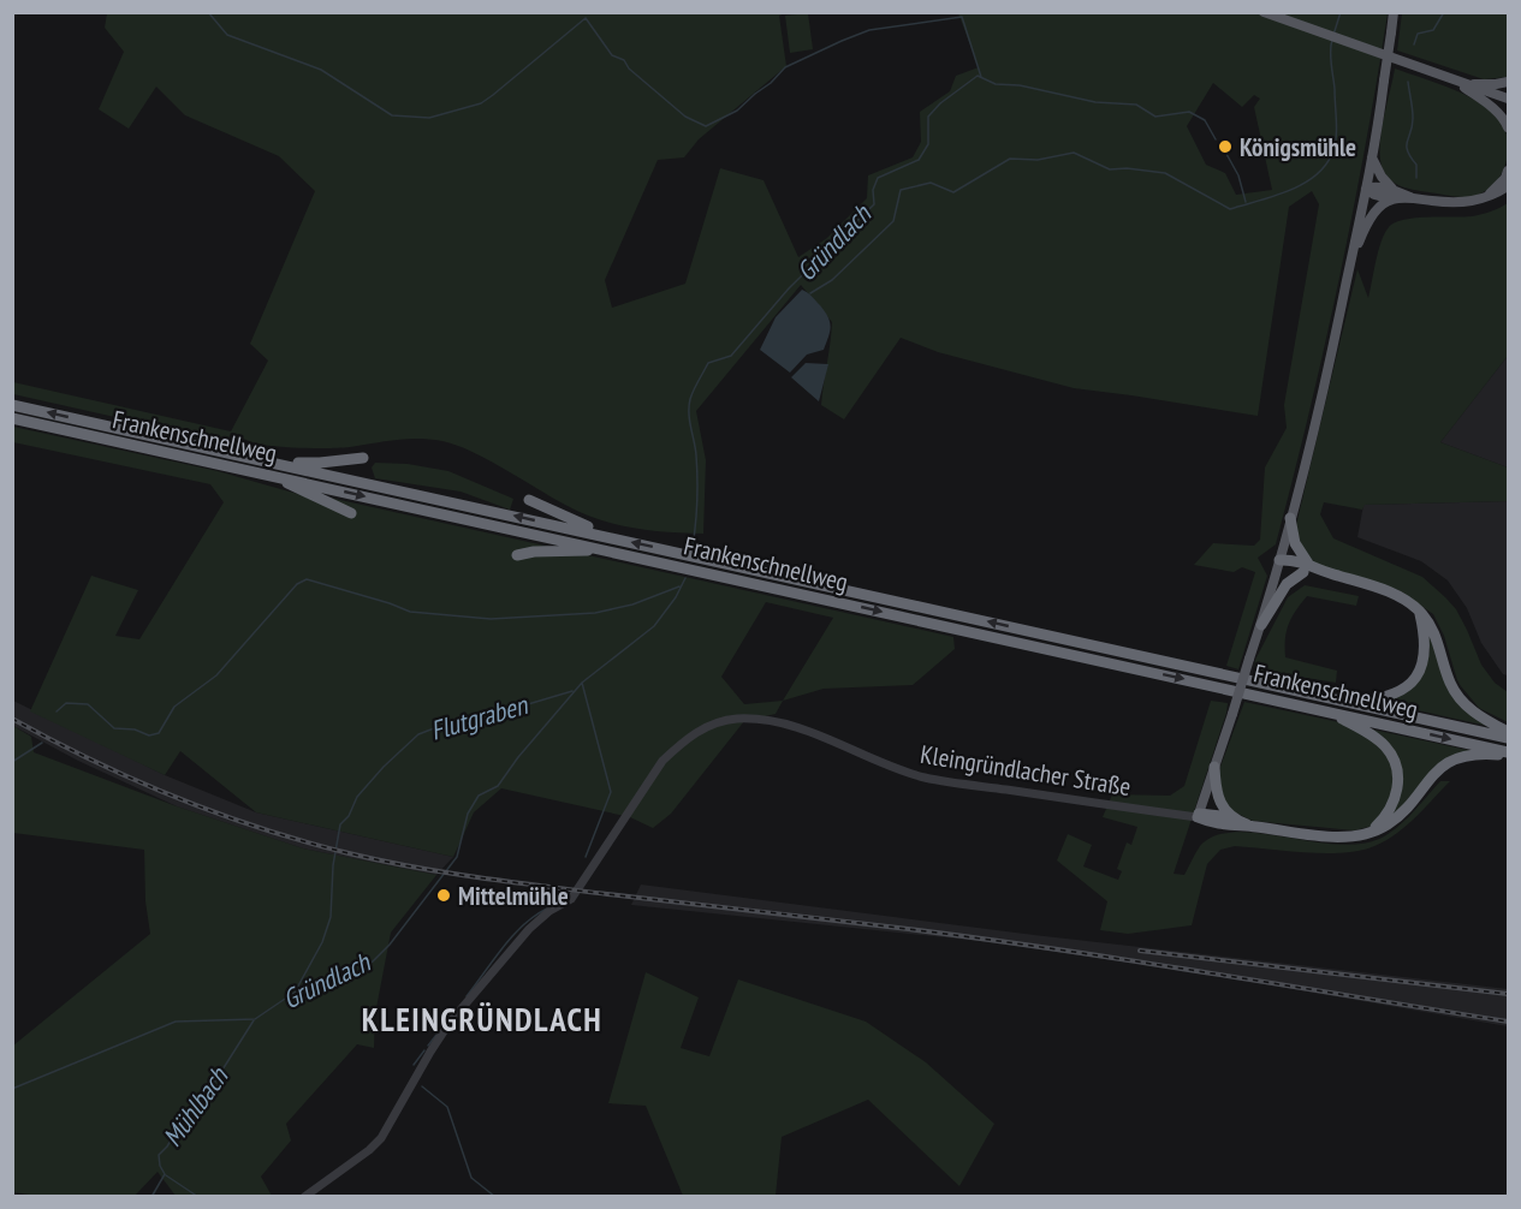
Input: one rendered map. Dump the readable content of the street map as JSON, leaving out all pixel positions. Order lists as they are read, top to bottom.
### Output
{
  "streets": {
    "highway": ["Frankenschnellweg"],
    "street": ["Kleingründlacher Straße"]
  },
  "districts": ["KLEINGRÜNDLACH"],
  "water": ["Gründlach", "Flutgraben", "Mühlbach"],
  "places": ["Königsmühle", "Mittelmühle"]
}
